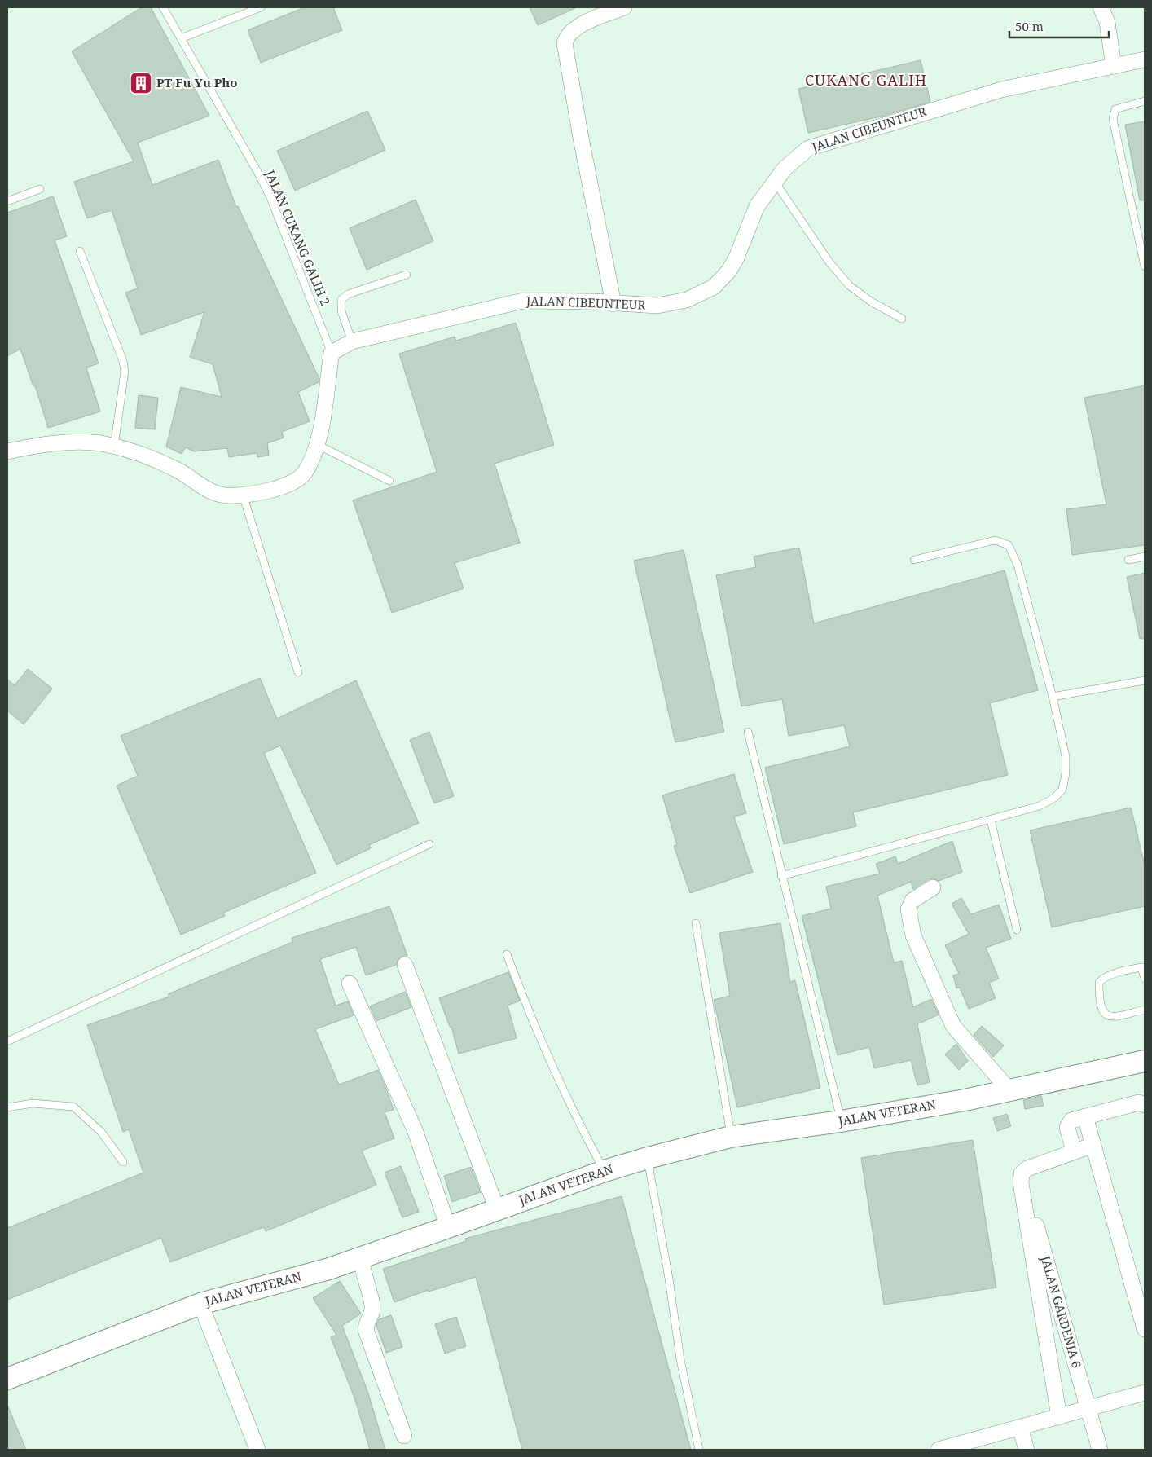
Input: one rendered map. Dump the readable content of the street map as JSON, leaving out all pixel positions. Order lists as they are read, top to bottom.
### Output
{
  "streets": {
    "main road": ["JALAN VETERAN"],
    "street": ["JALAN CIBEUNTEUR", "JALAN GARDENIA 6"],
    "lane": ["JALAN CUKANG GALIH 2"]
  },
  "crossings": [
    ["JALAN CIBEUNTEUR", "JALAN CUKANG GALIH 2"]
  ],
  "districts": ["CUKANG GALIH"],
  "places": {
    "building": ["PT Fu Yu Pho"]
  },
  "scale_bar": "50 m"
}
